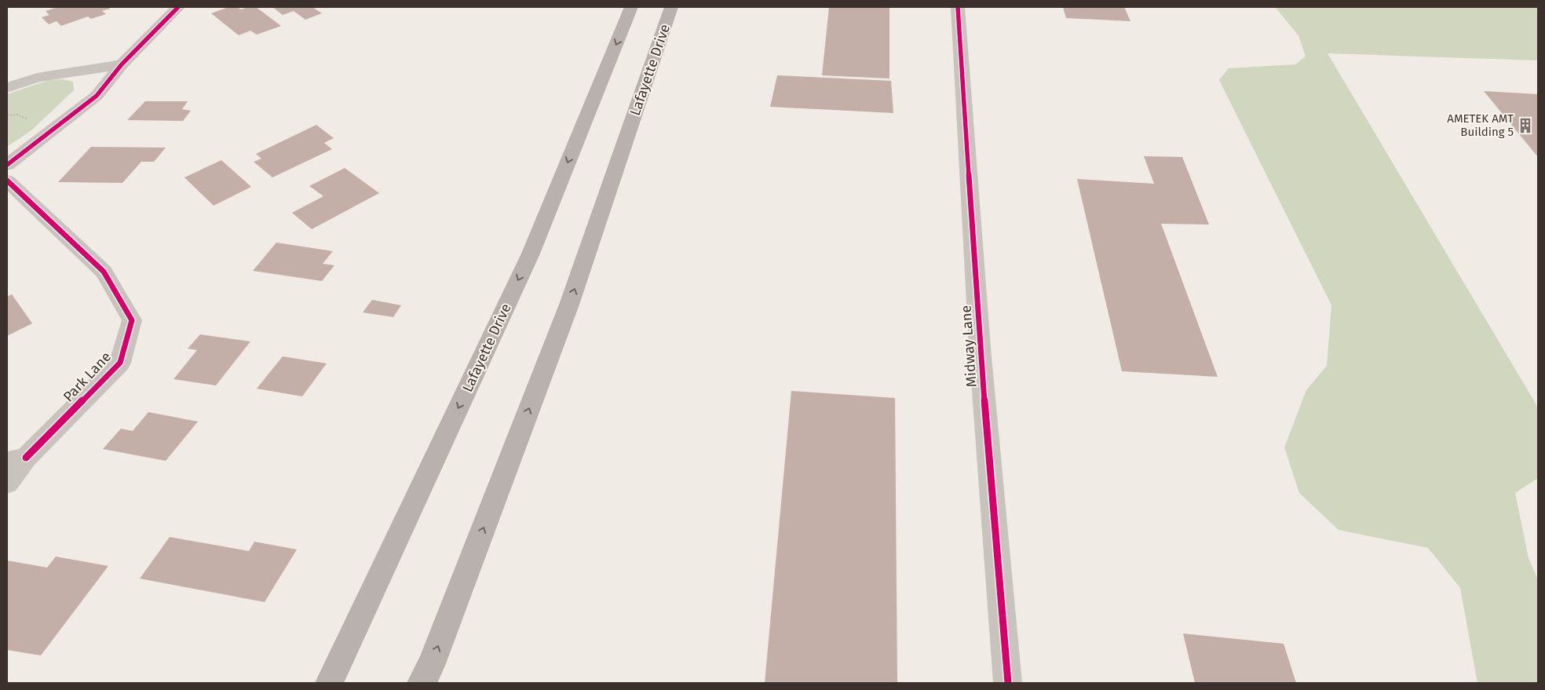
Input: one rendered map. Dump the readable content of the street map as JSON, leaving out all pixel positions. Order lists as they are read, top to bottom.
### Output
{
  "streets": {
    "main road": ["Lafayette Drive"],
    "street": ["Midway Lane", "Park Lane"]
  },
  "places": {
    "building": ["AMETEK AMT Building 5"]
  }
}
